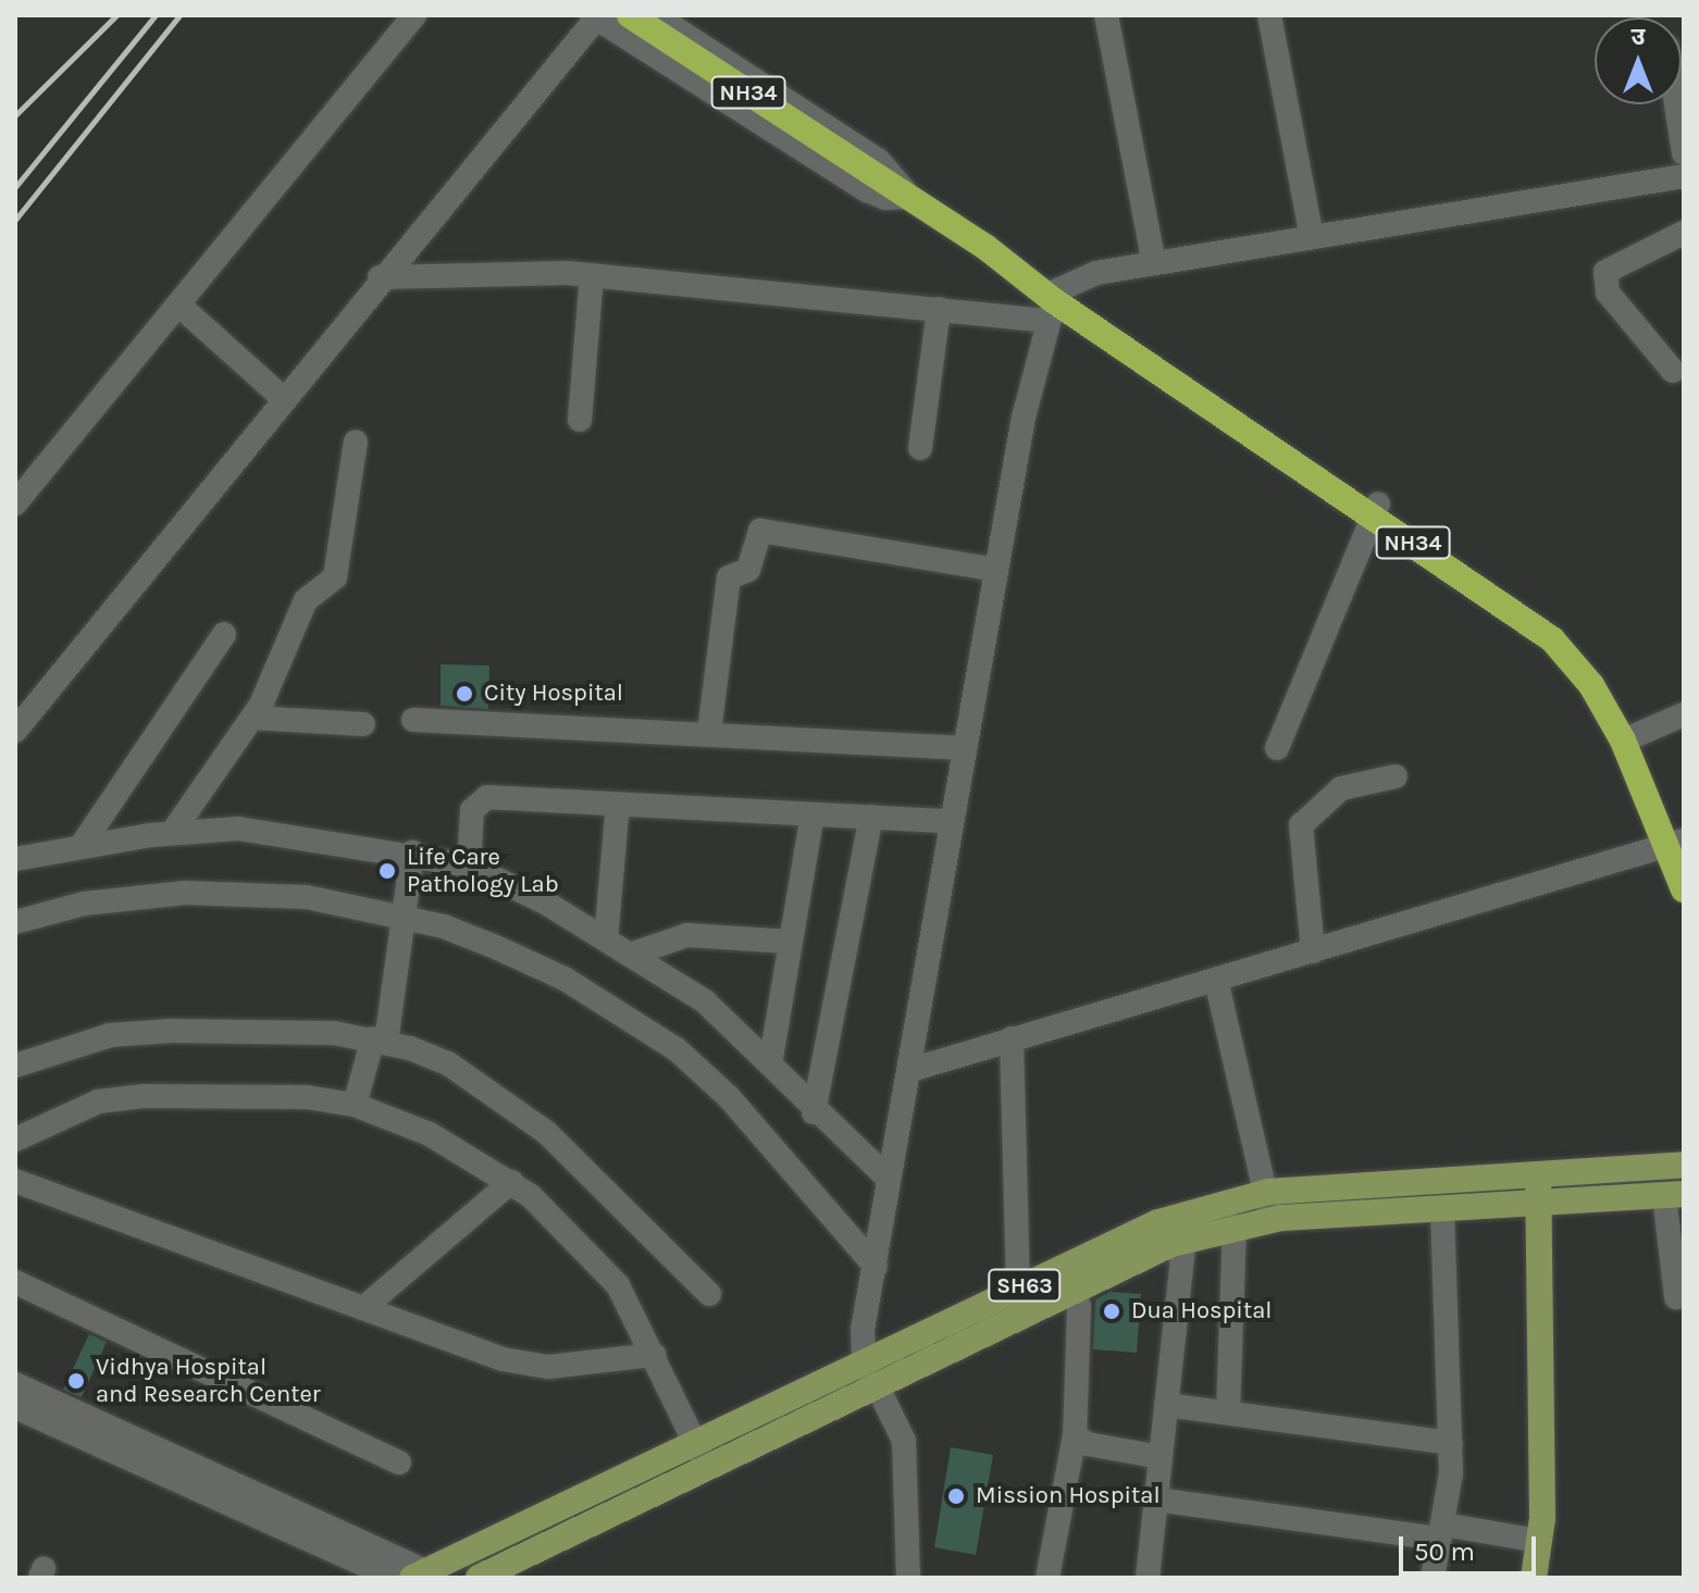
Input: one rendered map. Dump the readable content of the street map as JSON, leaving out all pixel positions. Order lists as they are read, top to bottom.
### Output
{
  "streets": {
    "highway": ["NH34"],
    "main road": ["SH63"]
  },
  "places": [
    "City Hospital",
    "Life Care Pathology Lab",
    "Dua Hospital",
    "Vidhya Hospital and Research Center",
    "Mission Hospital"
  ],
  "scale_bar": "50 m",
  "north": "top"
}
